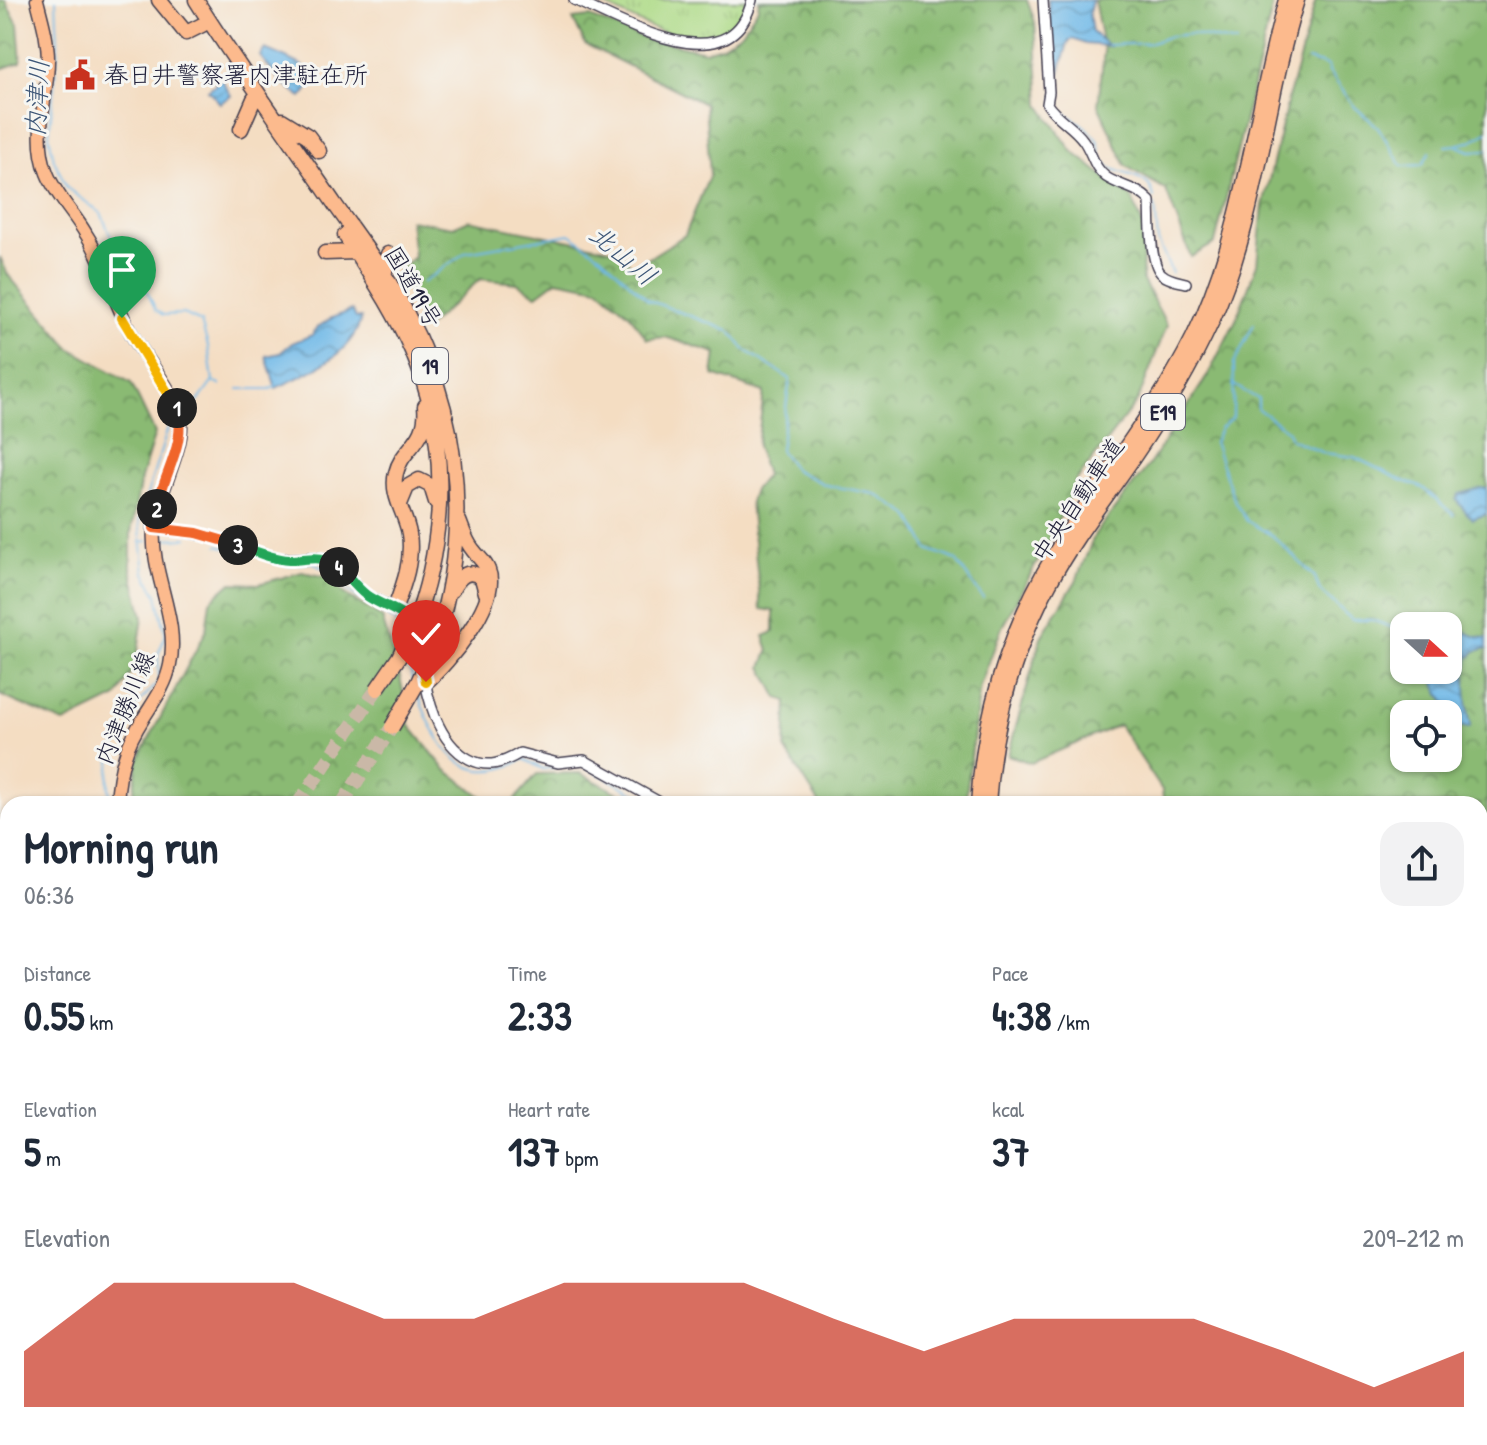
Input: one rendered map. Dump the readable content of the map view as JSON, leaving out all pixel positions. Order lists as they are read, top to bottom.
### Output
{
  "streets": {
    "highway": [
      "国道19号",
      "19",
      "E19",
      "中央自動車道"
    ],
    "main road": ["内津勝川線"]
  },
  "water": ["内津川", "北山川"],
  "places": {
    "public building": ["春日井警察署内津駐在所"]
  },
  "north": "right",
  "page": {
    "pins": [
      "1",
      "2",
      "3",
      "4"
    ],
    "heading": ["Morning run", "06:36"],
    "stats": [
      ["Distance", "0.55 km"],
      ["Time", "2:33"],
      ["Pace", "4:38 /km"],
      ["Elevation", "5 m"],
      ["Heart rate", "137 bpm"],
      ["kcal", "37"]
    ],
    "chart": ["Elevation", "209–212 m"]
  }
}
